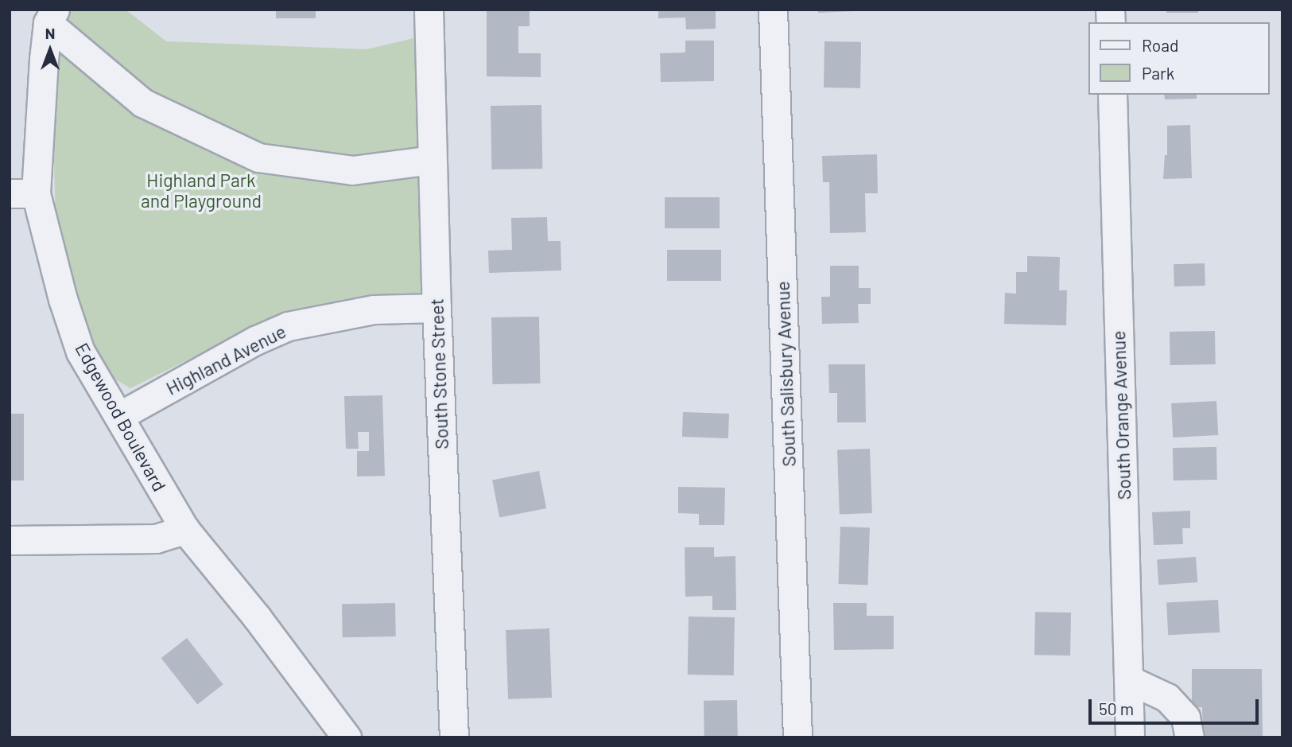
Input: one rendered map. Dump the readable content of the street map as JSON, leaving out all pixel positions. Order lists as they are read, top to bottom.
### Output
{
  "streets": {
    "street": [
      "Highland Avenue",
      "South Stone Street",
      "South Salisbury Avenue",
      "South Orange Avenue",
      "Edgewood Boulevard"
    ]
  },
  "crossings": [
    ["Highland Avenue", "South Stone Street"],
    ["Highland Avenue", "Edgewood Boulevard"]
  ],
  "parks": ["Highland Park and Playground"],
  "legend": ["Road", "Park"],
  "scale_bar": "50 m",
  "north": "top"
}
